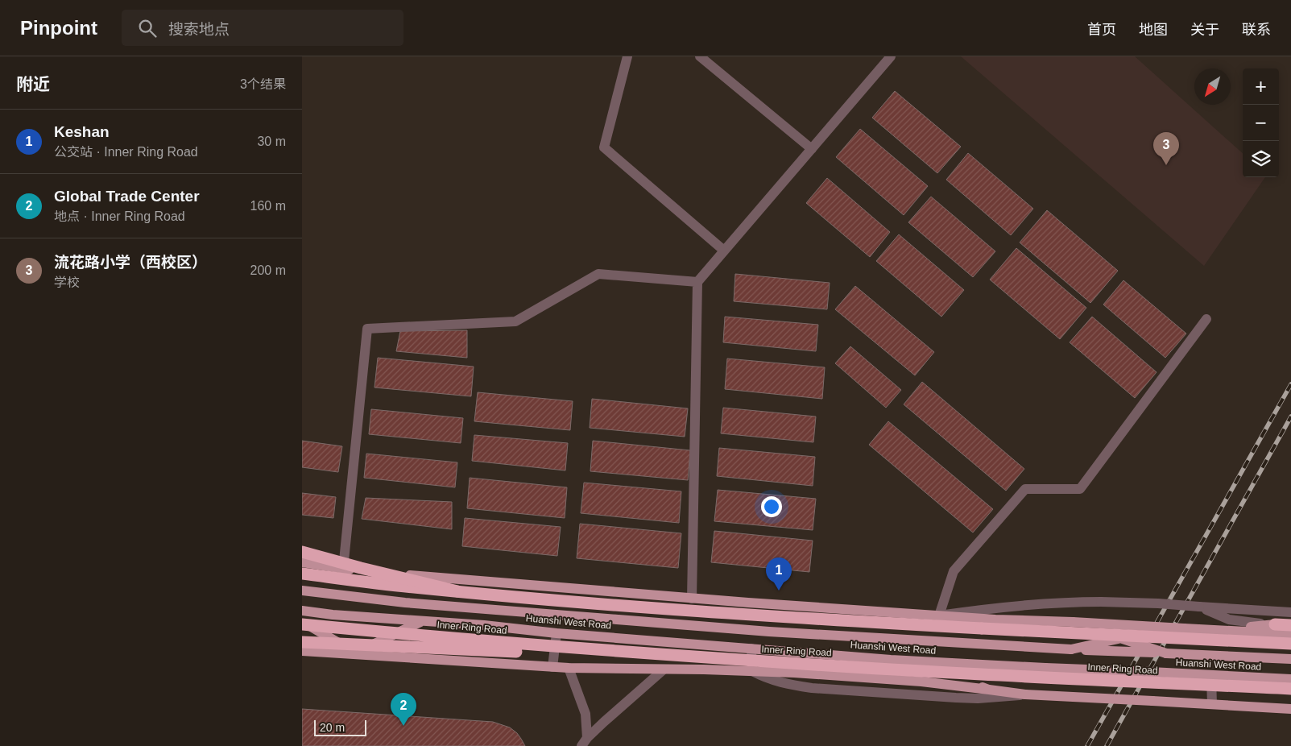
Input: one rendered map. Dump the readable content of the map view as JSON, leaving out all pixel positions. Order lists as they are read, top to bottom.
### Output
{
  "streets": {
    "highway": ["Inner Ring Road"],
    "main road": ["Huanshi West Road"]
  },
  "scale_bar": "20 m",
  "north": "bottom left",
  "page": {
    "header": "Pinpoint",
    "search": "搜索地点",
    "nav": [
      "首页",
      "地图",
      "关于",
      "联系"
    ],
    "heading": ["附近", "3个结果"],
    "map_buttons": ["+", "−"],
    "list": [
      {
        "mark": "1",
        "name": "Keshan",
        "note": "公交站 · Inner Ring Road",
        "value": "30 m"
      },
      {
        "mark": "2",
        "name": "Global Trade Center",
        "note": "地点 · Inner Ring Road",
        "value": "160 m"
      },
      {
        "mark": "3",
        "name": "流花路小学（西校区）",
        "note": "学校",
        "value": "200 m"
      }
    ],
    "pins": ["3", "1", "2"],
    "scale": "20 m"
  }
}
